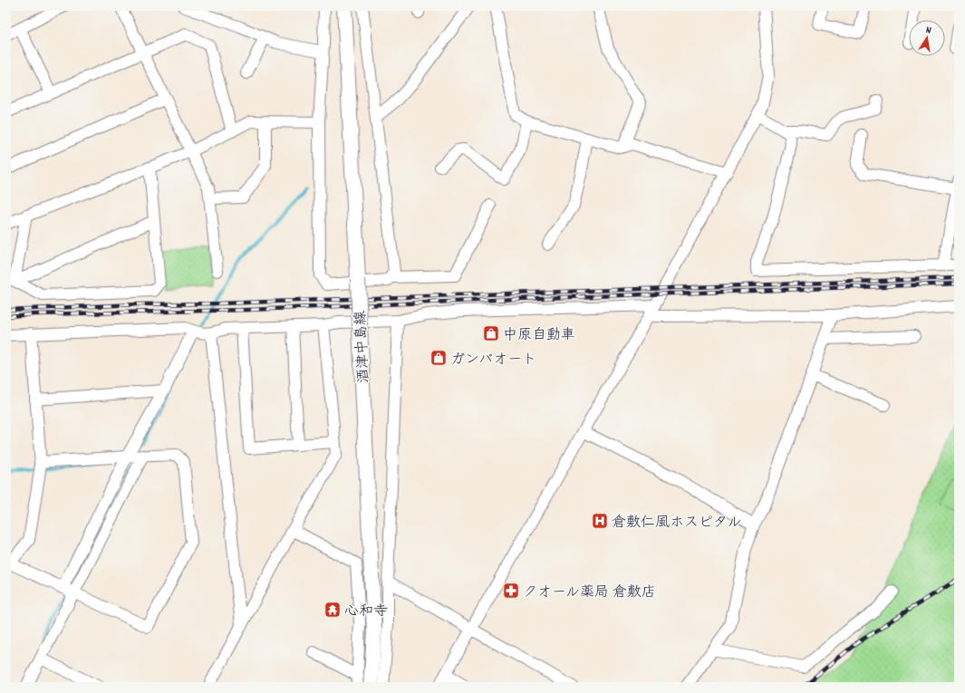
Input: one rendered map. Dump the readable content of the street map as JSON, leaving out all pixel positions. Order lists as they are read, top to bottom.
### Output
{
  "streets": {
    "main road": ["酒津中島線"]
  },
  "places": {
    "shop": ["中原自動車", "ガンバオート"],
    "hospital": ["倉敷仁風ホスピタル"],
    "pharmacy": ["クオール薬局 倉敷店"],
    "temple": ["心和寺"]
  },
  "north": "top"
}
